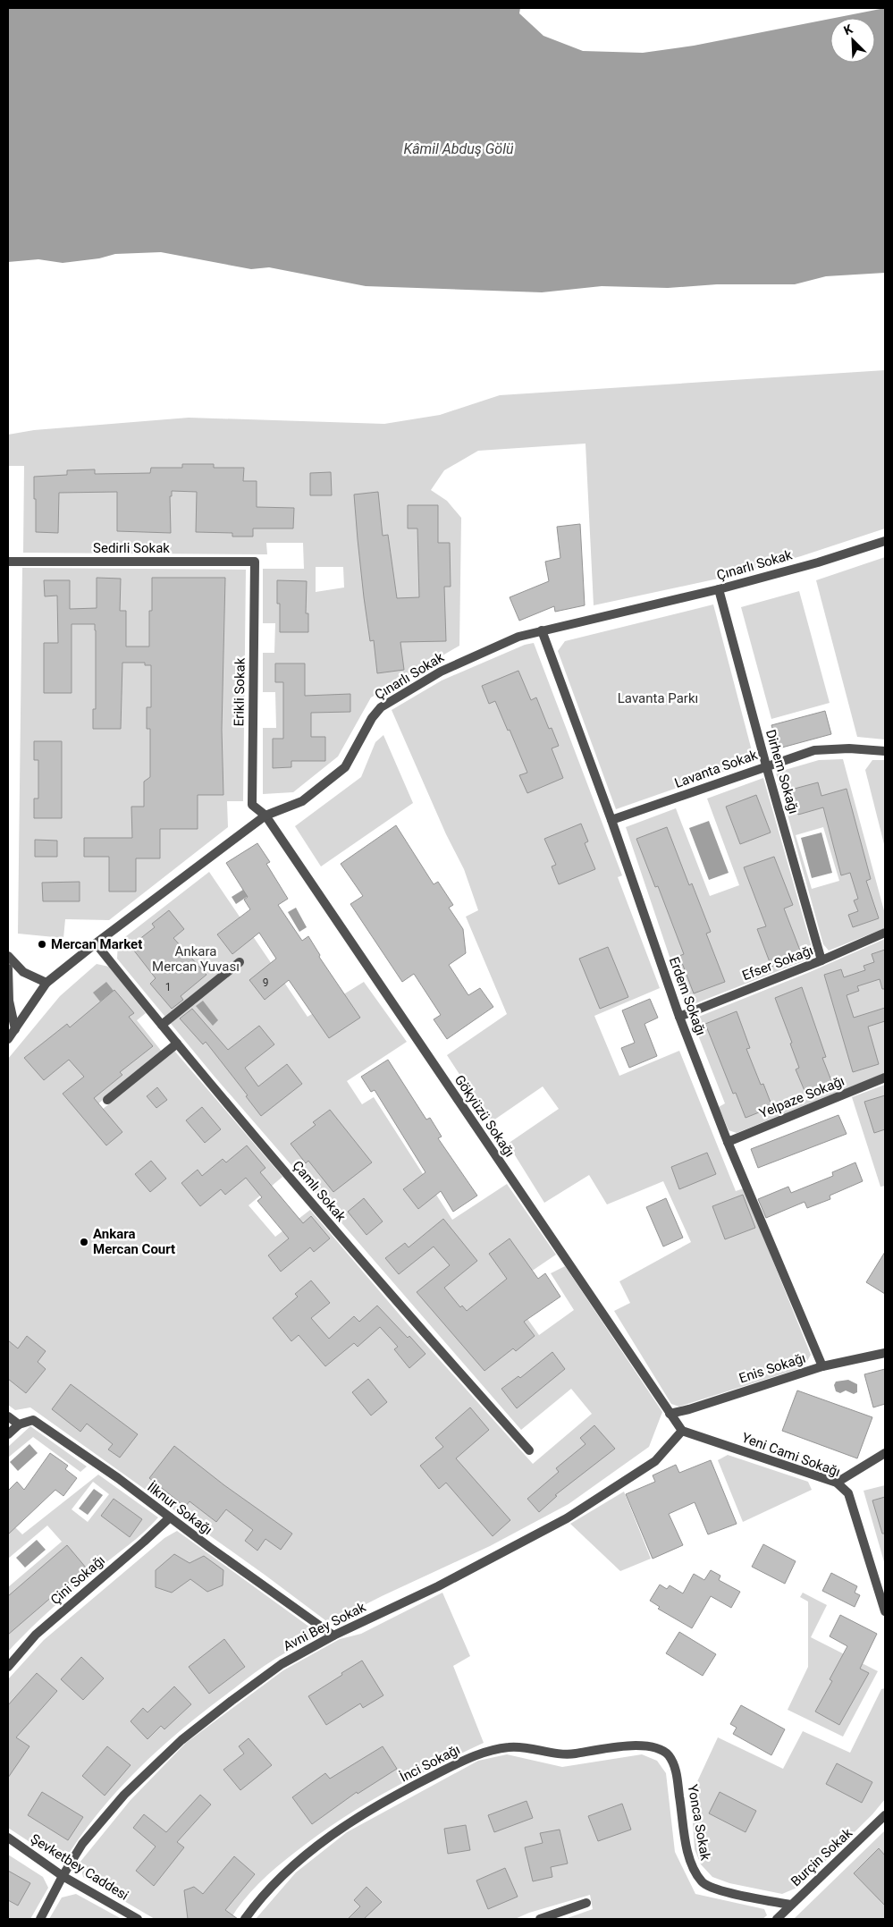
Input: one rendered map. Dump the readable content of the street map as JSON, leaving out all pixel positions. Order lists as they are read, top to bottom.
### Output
{
  "streets": {
    "street": [
      "Sedirli Sokak",
      "Çınarlı Sokak",
      "Erikli Sokak",
      "Lavanta Sokak",
      "Dirhem Sokağı",
      "Efser Sokağı",
      "Erdem Sokağı",
      "Yelpaze Sokağı",
      "Gökyüzü Sokağı",
      "Çamlı Sokak",
      "Enis Sokağı",
      "Yeni Cami Sokağı",
      "İlknur Sokağı",
      "Çini Sokağı",
      "Avni Bey Sokak",
      "İnci Sokağı",
      "Yonca Sokak",
      "Burçin Sokak",
      "Şevketbey Caddesi"
    ]
  },
  "crossings": [
    ["Sedirli Sokak", "Erikli Sokak"],
    ["Çınarlı Sokak", "Erikli Sokak"],
    ["Çınarlı Sokak", "Dirhem Sokağı"],
    ["Çınarlı Sokak", "Erdem Sokağı"],
    ["Çınarlı Sokak", "Gökyüzü Sokağı"],
    ["Çınarlı Sokak", "Çamlı Sokak"],
    ["Erikli Sokak", "Gökyüzü Sokağı"],
    ["Lavanta Sokak", "Dirhem Sokağı"],
    ["Lavanta Sokak", "Erdem Sokağı"],
    ["Dirhem Sokağı", "Efser Sokağı"],
    ["Efser Sokağı", "Erdem Sokağı"],
    ["Erdem Sokağı", "Yelpaze Sokağı"],
    ["Erdem Sokağı", "Enis Sokağı"],
    ["Gökyüzü Sokağı", "Enis Sokağı"],
    ["Gökyüzü Sokağı", "Yeni Cami Sokağı"],
    ["Gökyüzü Sokağı", "Avni Bey Sokak"],
    ["Yeni Cami Sokağı", "Avni Bey Sokak"],
    ["İlknur Sokağı", "Çini Sokağı"],
    ["İlknur Sokağı", "Avni Bey Sokak"],
    ["Avni Bey Sokak", "Şevketbey Caddesi"],
    ["İnci Sokağı", "Yonca Sokak"],
    ["Yonca Sokak", "Burçin Sokak"]
  ],
  "water": ["Kâmil Abduş Gölü"],
  "parks": ["Lavanta Parkı", "Ankara Mercan Yuvası"],
  "places": ["Mercan Market", "Ankara Mercan Court"],
  "house_numbers": ["9", "1"],
  "north": "top left"
}
